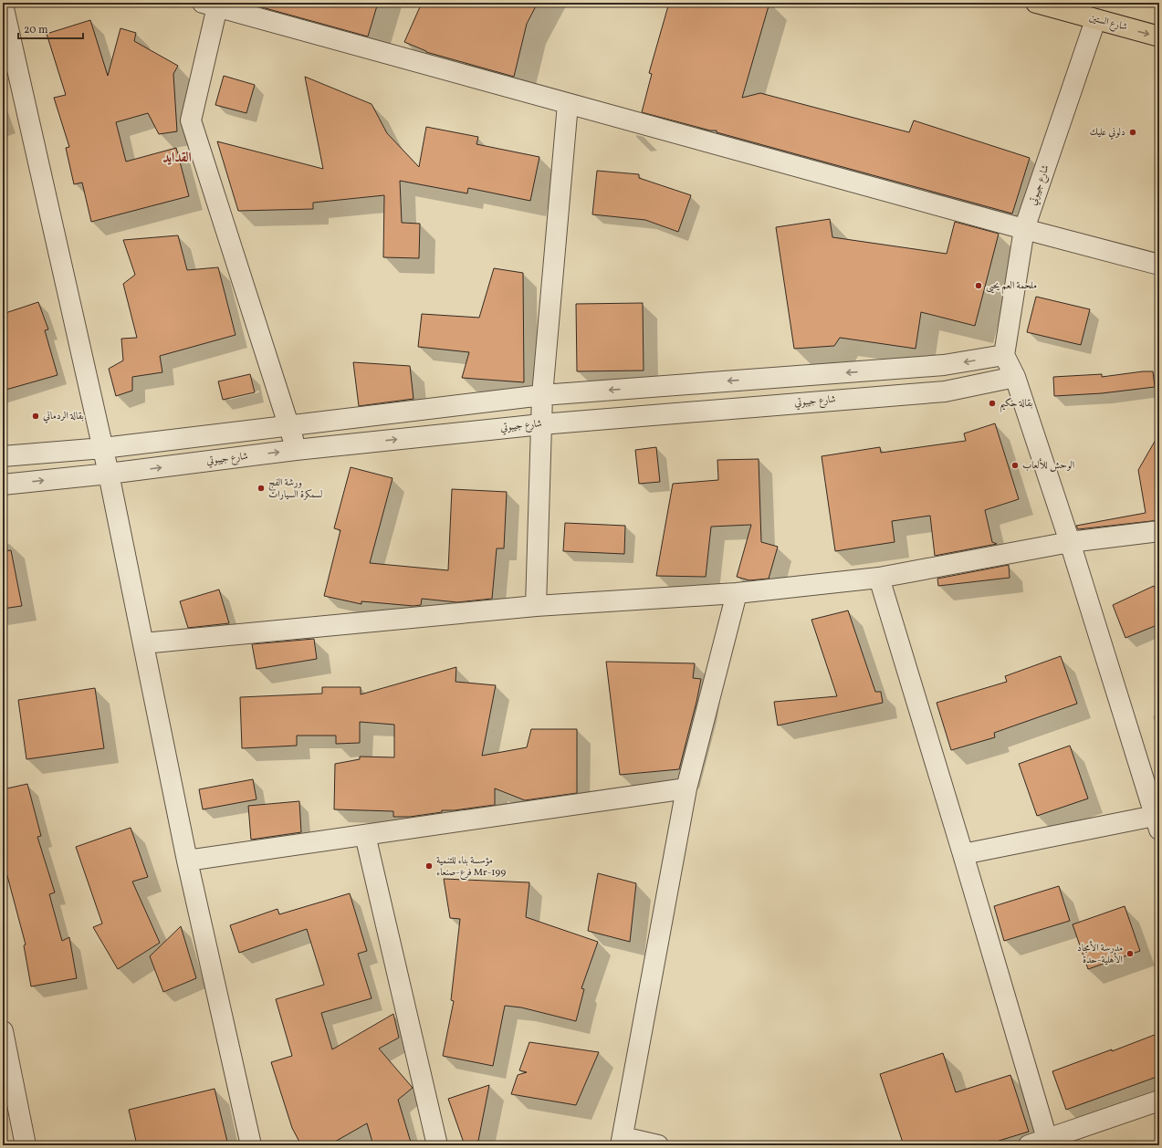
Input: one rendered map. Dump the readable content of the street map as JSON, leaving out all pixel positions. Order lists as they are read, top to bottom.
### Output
{
  "streets": {
    "main road": ["شارع الستين"],
    "street": ["شارع جيبوتي"]
  },
  "crossings": [
    ["شارع الستين", "شارع جيبوتي"]
  ],
  "one_way": ["شارع الستين"],
  "districts": ["القدايد"],
  "places": [
    "دلوني عليك",
    "ملحمة العم يحيى",
    "بقالة حكيم",
    "بقالة الردماني",
    "الوحش للألعاب",
    "ورشة الفج لسمكرة السيارات",
    "مؤسسة بناء للتنمية فرع-صنعاء Mr-199",
    "مدرسة الأمجاد الأهلية-حدة"
  ],
  "scale_bar": "20 m"
}
